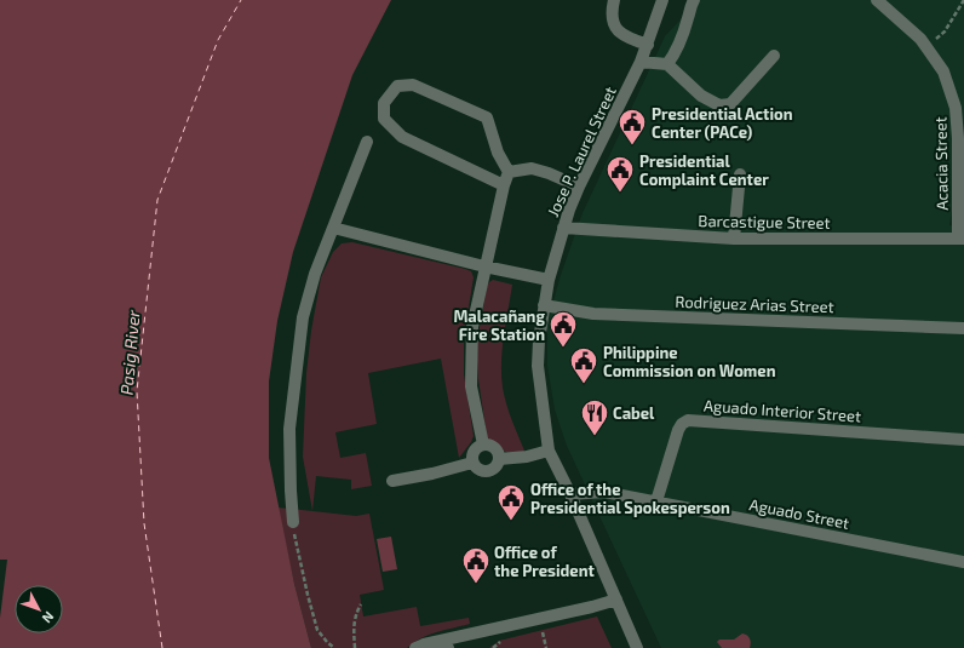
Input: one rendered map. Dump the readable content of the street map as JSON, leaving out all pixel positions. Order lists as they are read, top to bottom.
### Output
{
  "streets": {
    "street": [
      "Jose P. Laurel Street",
      "Acacia Street",
      "Barcastigue Street",
      "Rodriguez Arias Street",
      "Aguado Interior Street",
      "Aguado Street"
    ]
  },
  "crossings": [
    ["Jose P. Laurel Street", "Barcastigue Street"],
    ["Jose P. Laurel Street", "Rodriguez Arias Street"],
    ["Jose P. Laurel Street", "Aguado Street"],
    ["Acacia Street", "Barcastigue Street"],
    ["Aguado Interior Street", "Aguado Street"]
  ],
  "water": ["Pasig River"],
  "places": {
    "public building": [
      "Presidential Action Center (PACe)",
      "Presidential Complaint Center",
      "Malacañang Fire Station",
      "Philippine Commission on Women",
      "Office of the Presidential Spokesperson",
      "Office of the President"
    ],
    "restaurant": ["Cabel"]
  },
  "north": "bottom right"
}
